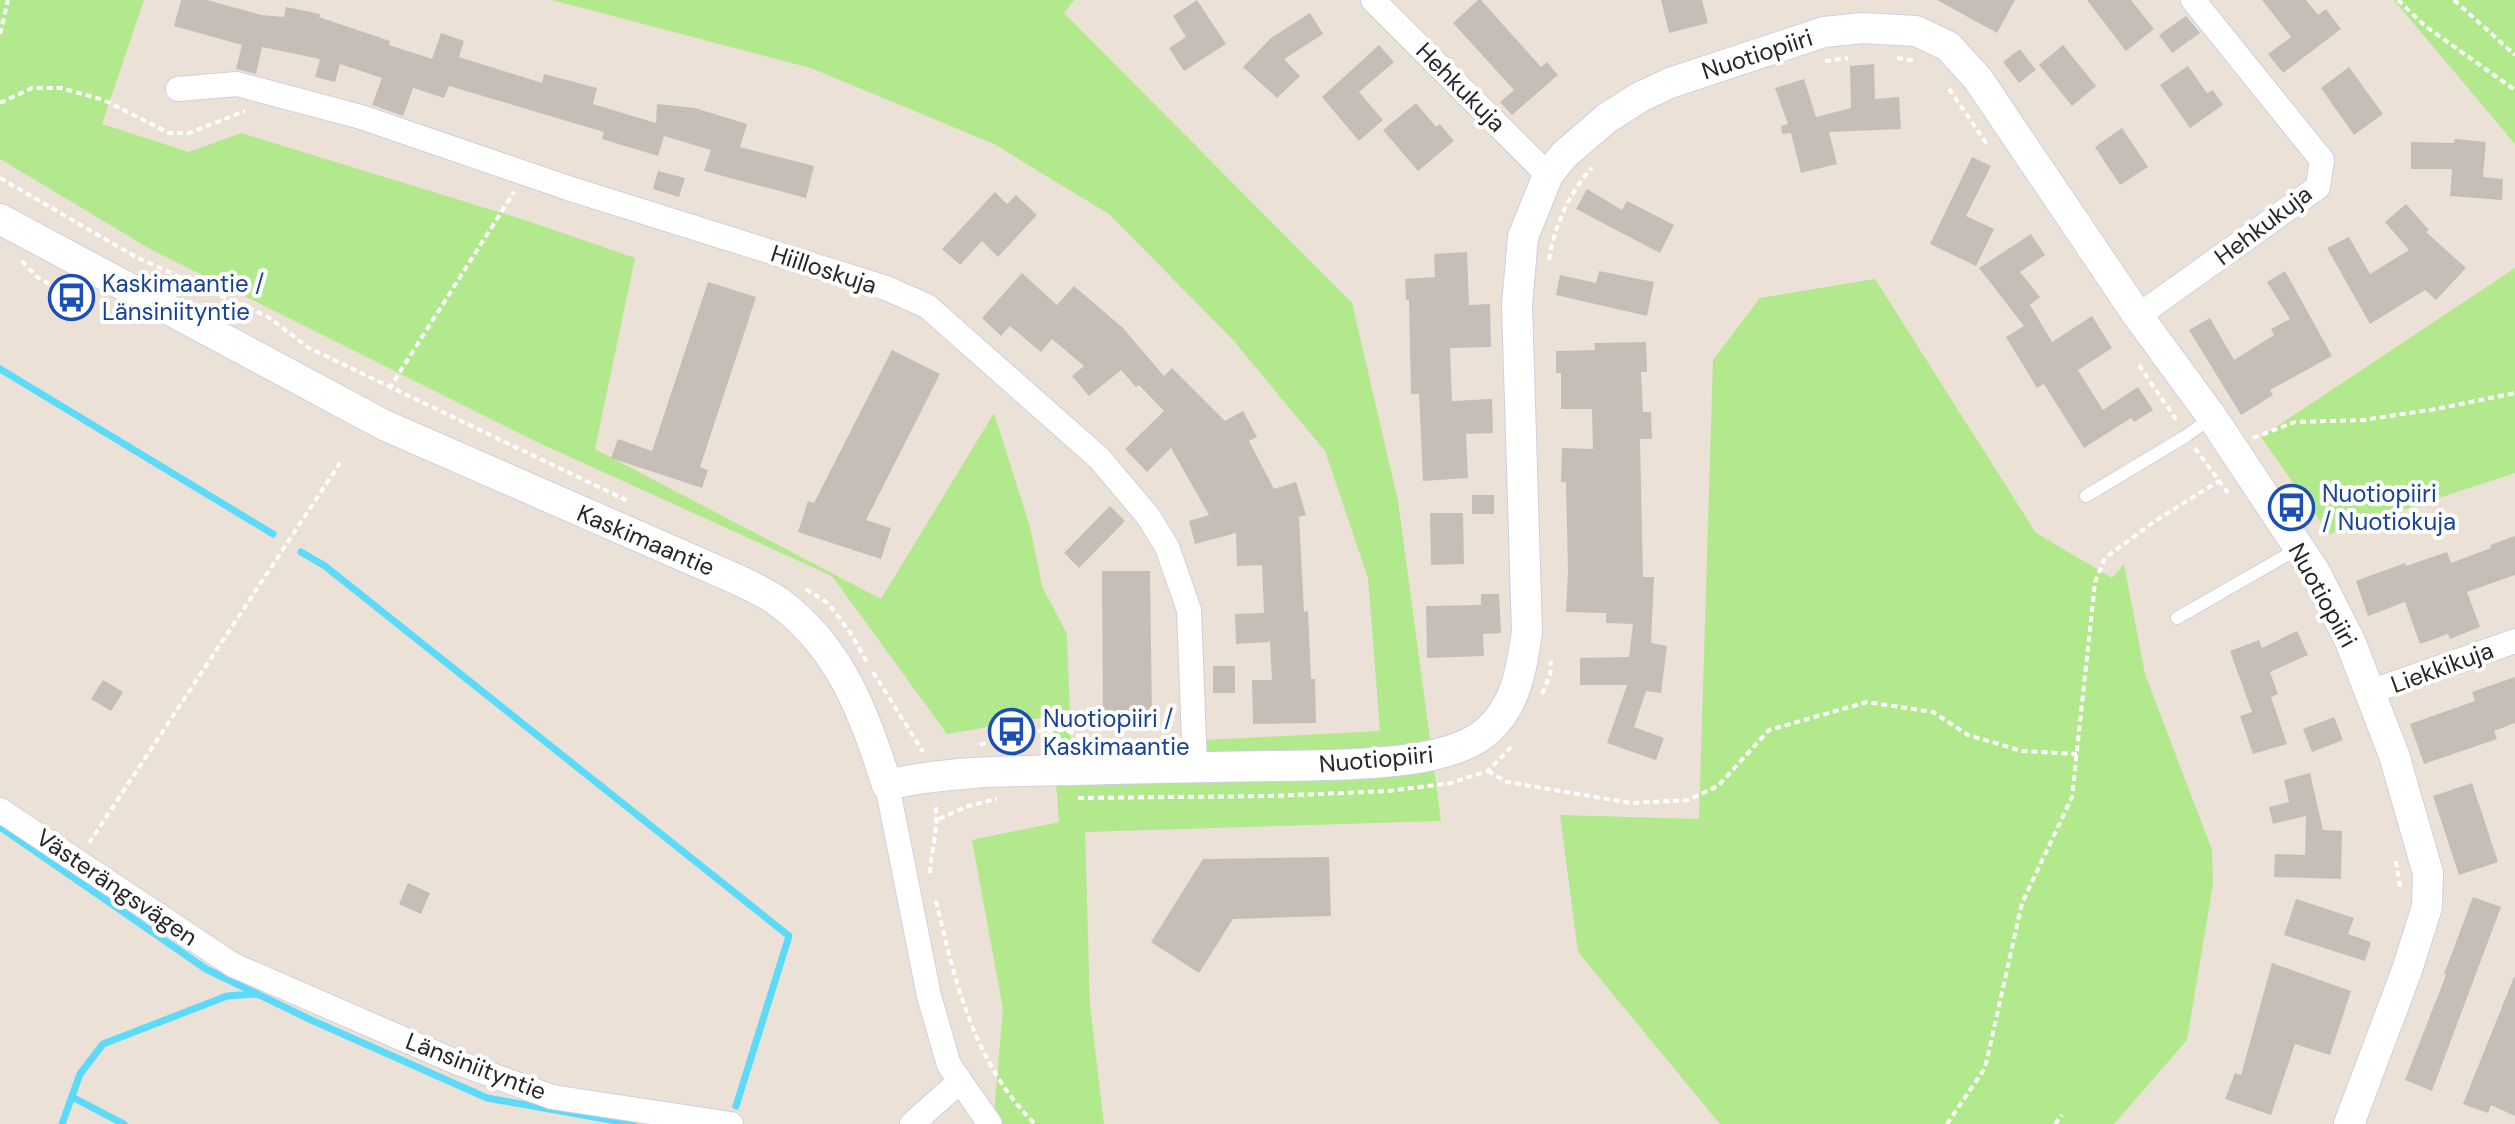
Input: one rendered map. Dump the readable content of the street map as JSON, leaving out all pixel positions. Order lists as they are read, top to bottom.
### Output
{
  "streets": {
    "street": [
      "Nuotiopiiri",
      "Hehkukuja",
      "Hiilloskuja",
      "Kaskimaantie",
      "Liekkikuja",
      "Västerängsvägen",
      "Länsiniityntie"
    ]
  },
  "crossings": [
    ["Nuotiopiiri", "Hehkukuja"],
    ["Nuotiopiiri", "Hiilloskuja"],
    ["Nuotiopiiri", "Kaskimaantie"],
    ["Nuotiopiiri", "Liekkikuja"],
    ["Västerängsvägen", "Länsiniityntie"]
  ],
  "places": {
    "bus stop": ["Kaskimaantie / Länsiniityntie", "Nuotiopiiri / Nuotiokuja", "Nuotiopiiri / Kaskimaantie"]
  }
}
